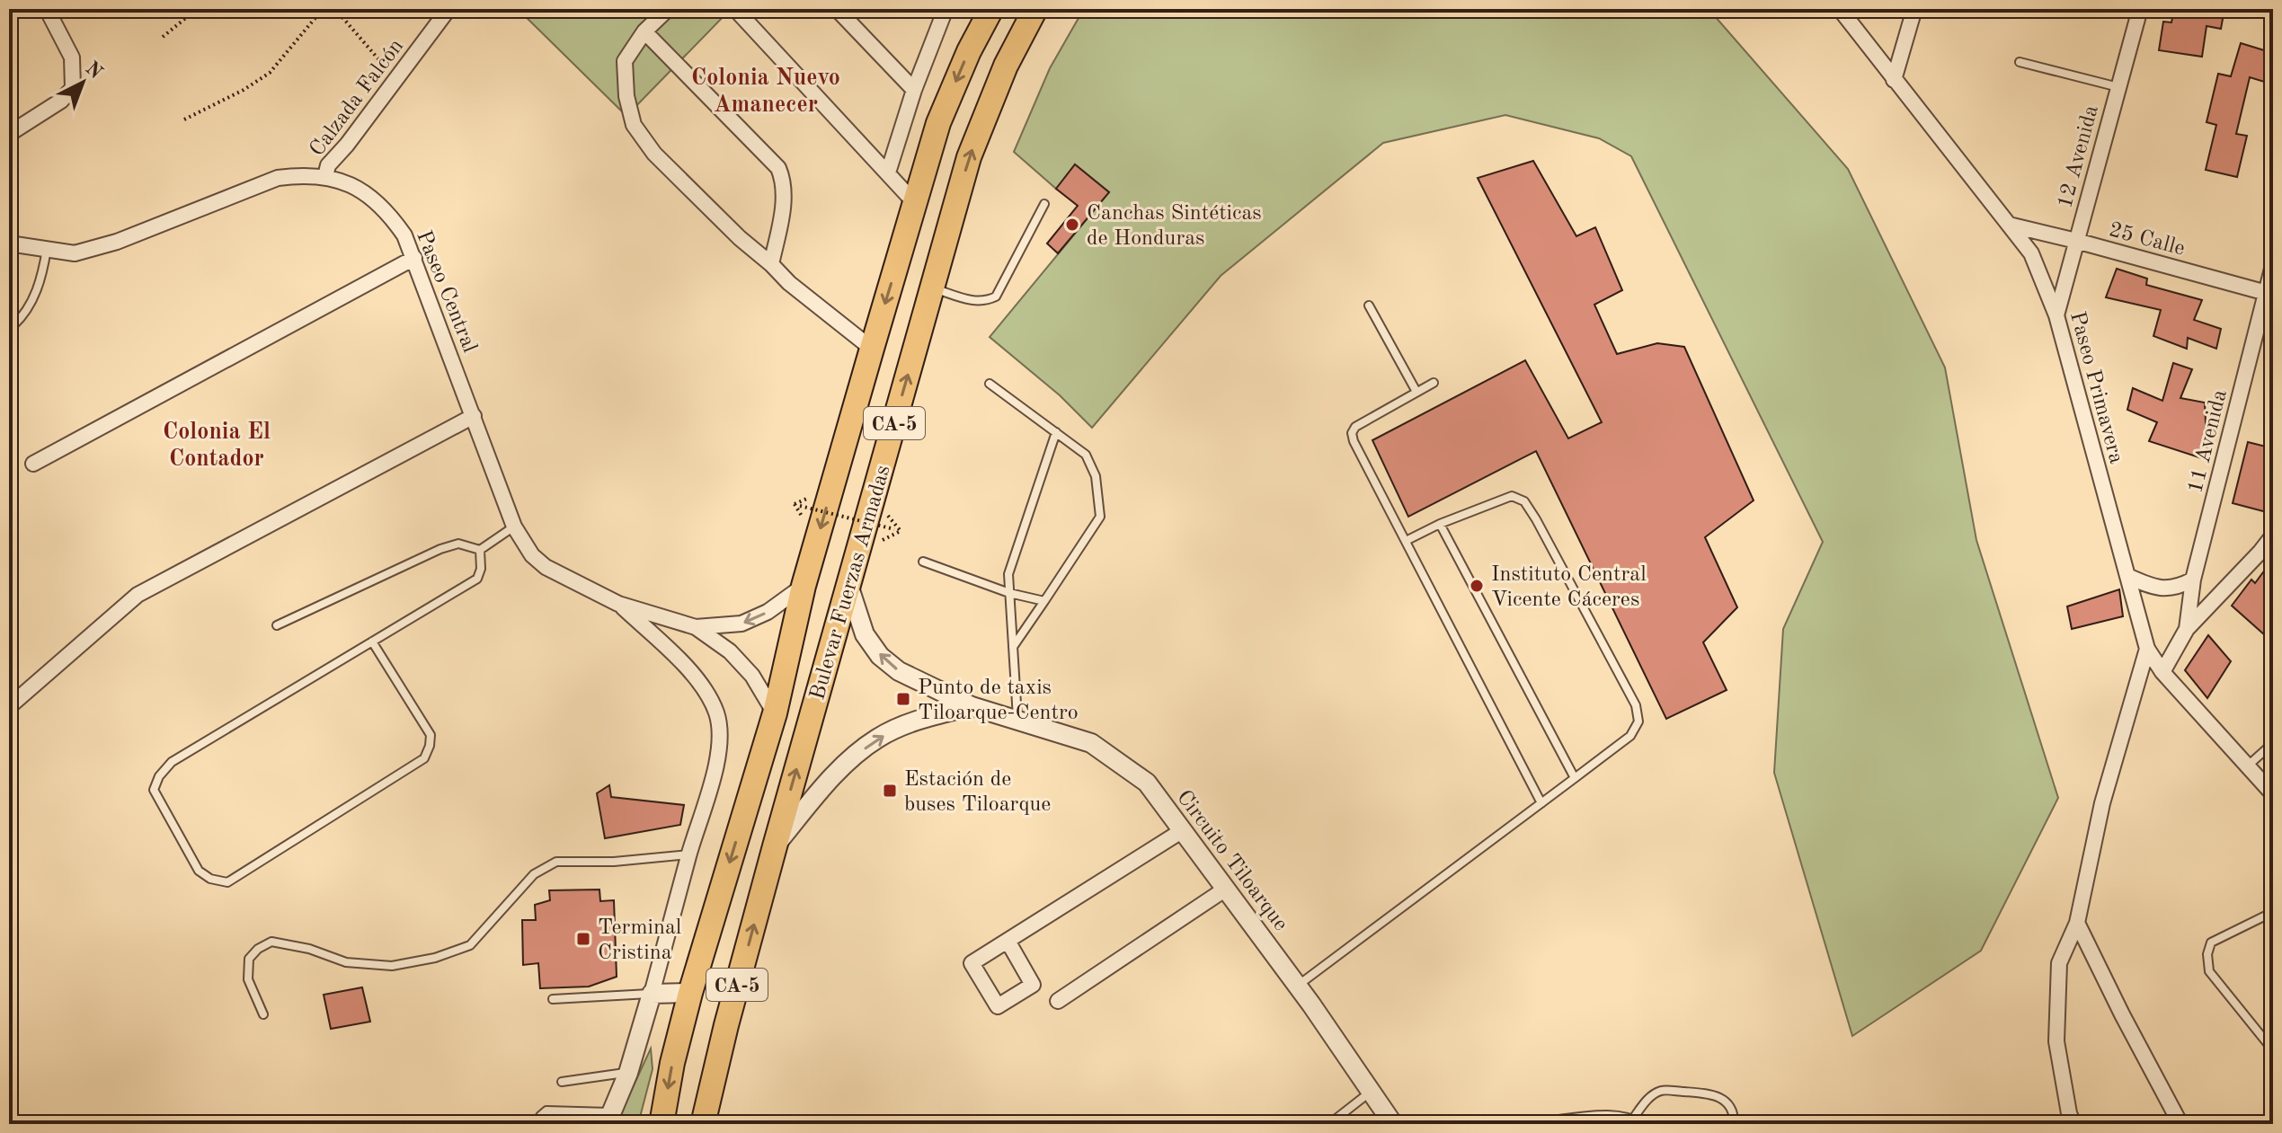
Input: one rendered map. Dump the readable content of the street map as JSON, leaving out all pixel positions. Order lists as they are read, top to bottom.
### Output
{
  "streets": {
    "highway": ["CA-5", "Bulevar Fuerzas Armadas"],
    "street": [
      "Calzada Falcón",
      "12 Avenida",
      "25 Calle",
      "Paseo Central",
      "Paseo Primavera",
      "11 Avenida",
      "Circuito Tiloarque"
    ]
  },
  "crossings": [
    ["Calzada Falcón", "Paseo Central"],
    ["12 Avenida", "25 Calle"],
    ["12 Avenida", "Paseo Primavera"],
    ["25 Calle", "Paseo Primavera"],
    ["25 Calle", "11 Avenida"],
    ["Paseo Central", "Bulevar Fuerzas Armadas"],
    ["Bulevar Fuerzas Armadas", "Circuito Tiloarque"]
  ],
  "districts": ["Colonia Nuevo Amanecer", "Colonia El Contador"],
  "places": {
    "other": ["Canchas Sintéticas de Honduras", "Instituto Central Vicente Cáceres"],
    "transit": ["Punto de taxis Tiloarque-Centro", "Estación de buses Tiloarque", "Terminal Cristina"]
  },
  "north": "top right"
}
